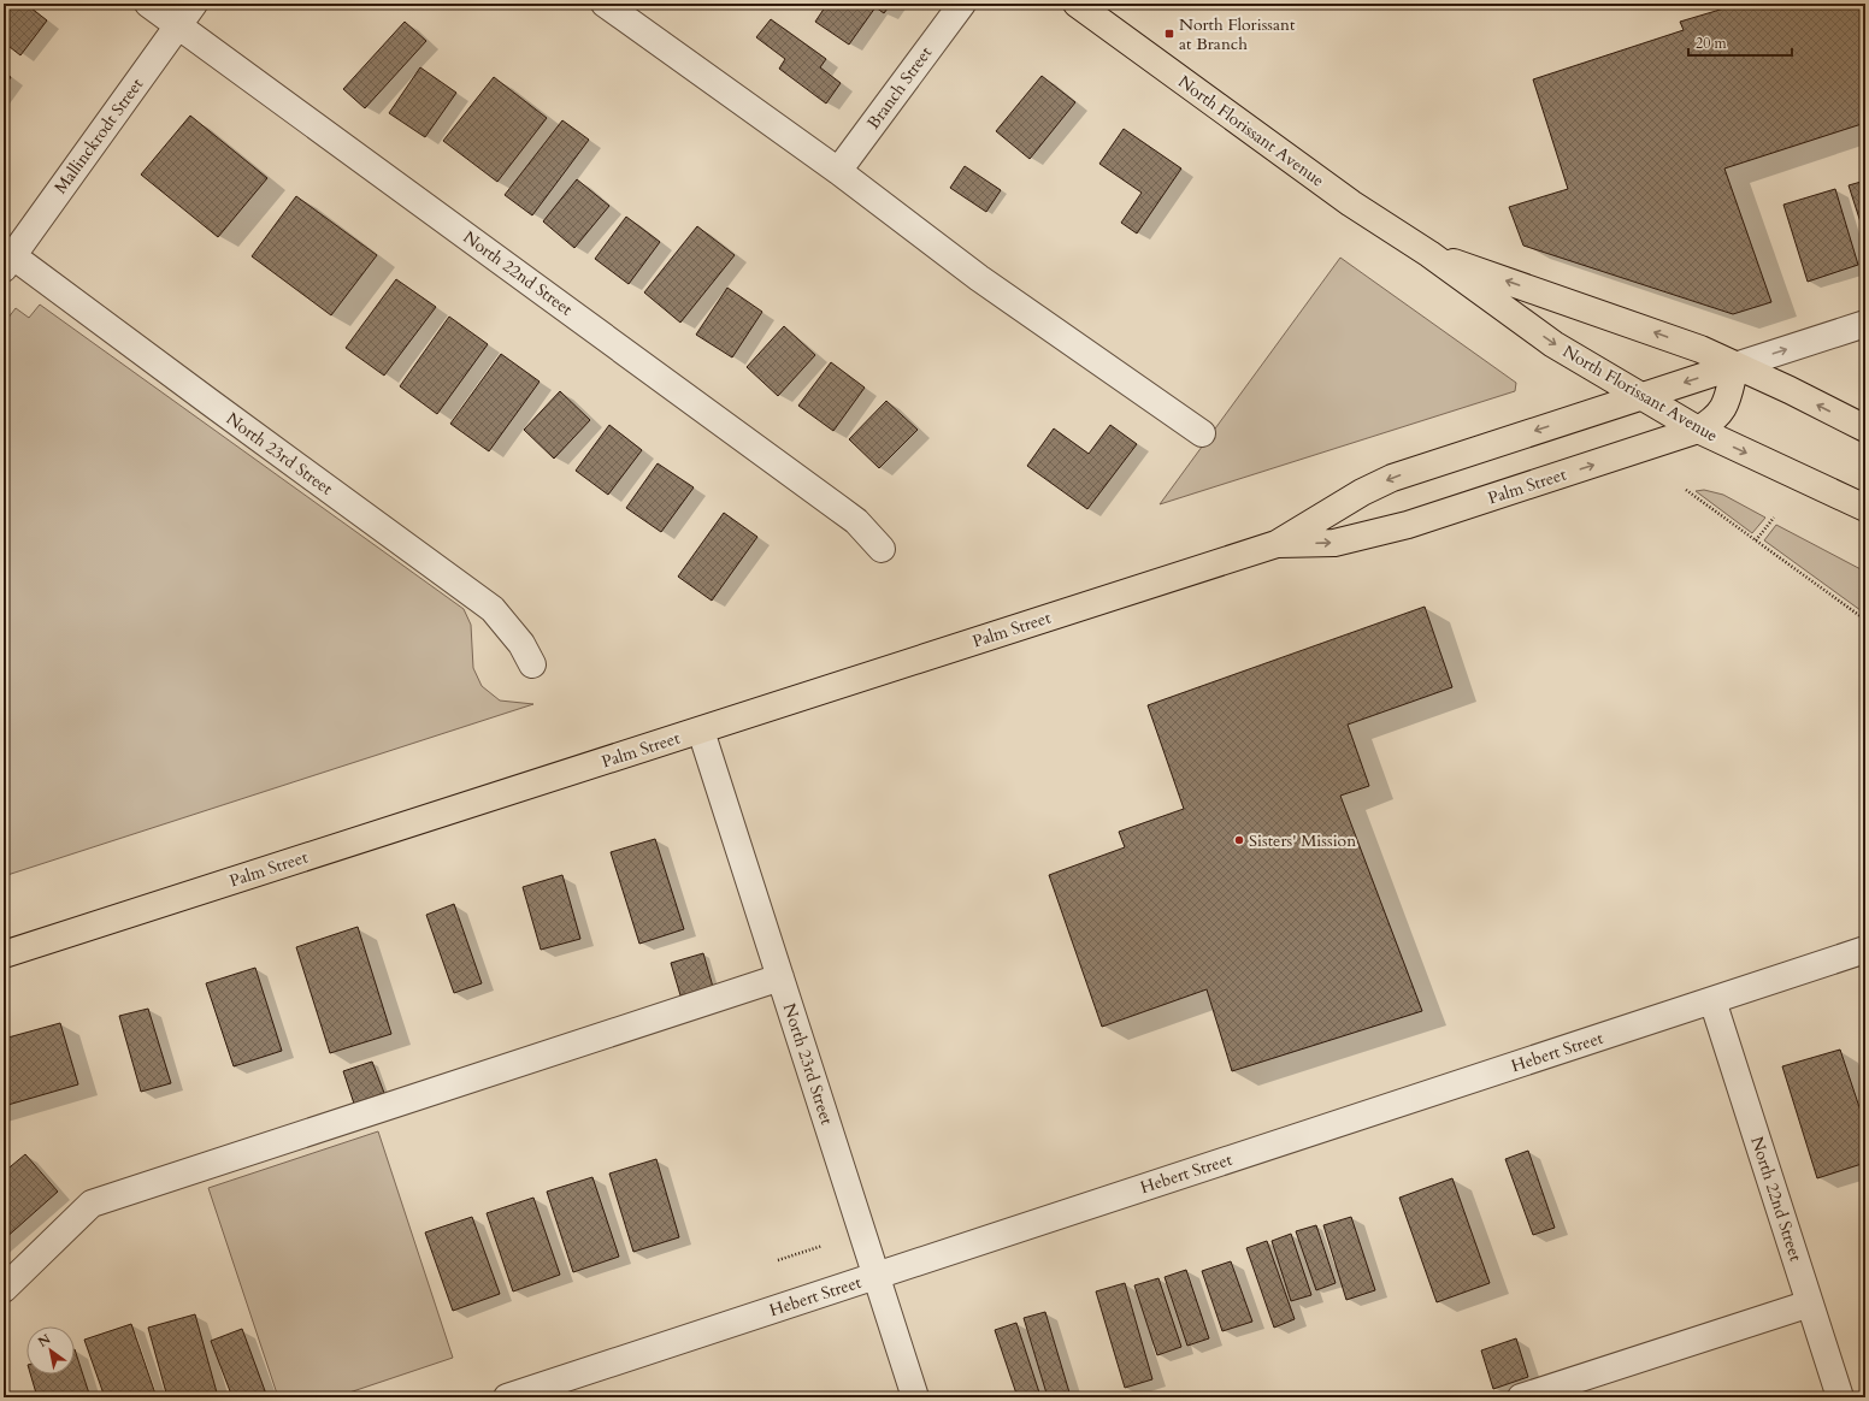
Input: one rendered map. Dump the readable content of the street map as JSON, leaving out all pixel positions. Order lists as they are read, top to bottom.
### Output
{
  "streets": {
    "main road": ["North Florissant Avenue", "Palm Street"],
    "street": [
      "Branch Street",
      "Mallinckrodt Street",
      "North 22nd Street",
      "North 23rd Street",
      "Hebert Street"
    ]
  },
  "crossings": [
    ["North Florissant Avenue", "Palm Street"],
    ["Mallinckrodt Street", "North 22nd Street"],
    ["Mallinckrodt Street", "North 23rd Street"],
    ["North 22nd Street", "Hebert Street"],
    ["North 23rd Street", "Palm Street"],
    ["North 23rd Street", "Hebert Street"]
  ],
  "places": {
    "transit": ["North Florissant at Branch"],
    "other": ["Sisters' Mission"]
  },
  "scale_bar": "20 m",
  "north": "top left"
}
